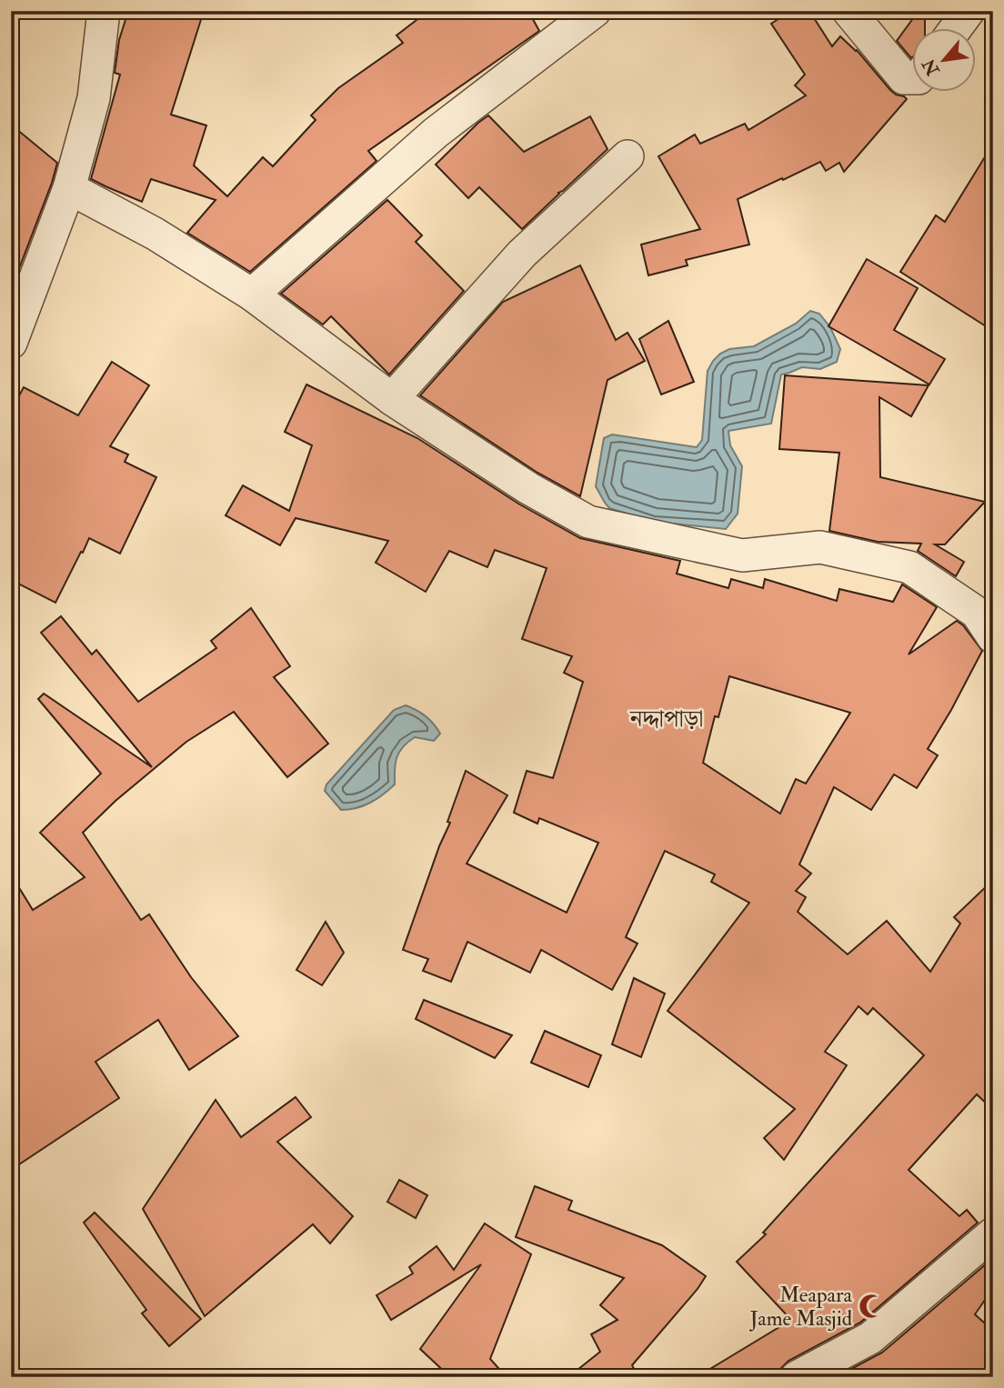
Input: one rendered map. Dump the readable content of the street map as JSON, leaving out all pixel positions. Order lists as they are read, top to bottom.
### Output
{
  "districts": ["নদ্দাপাড়া"],
  "places": {
    "mosque": ["Meapara Jame Masjid"]
  },
  "north": "bottom left"
}
